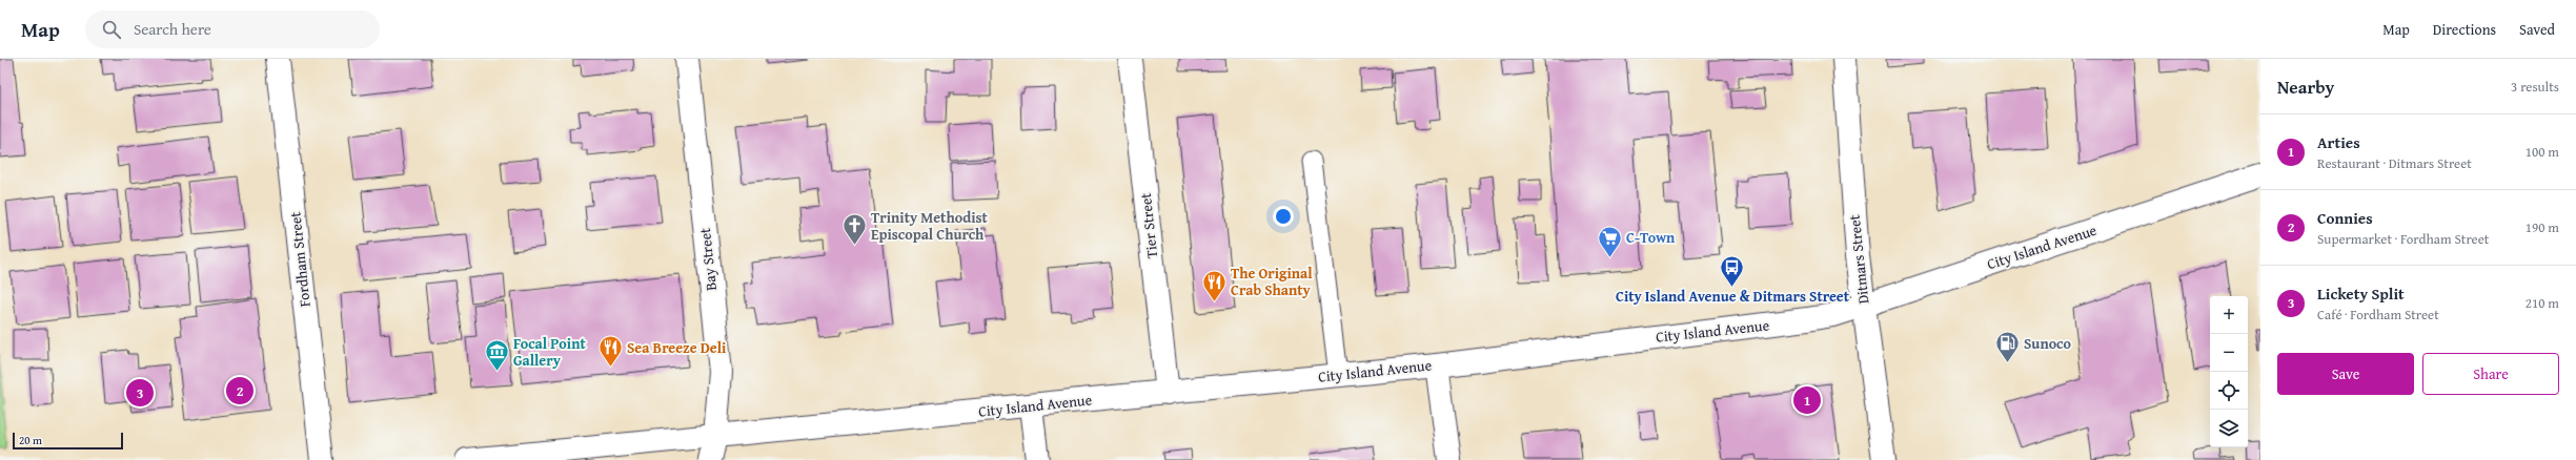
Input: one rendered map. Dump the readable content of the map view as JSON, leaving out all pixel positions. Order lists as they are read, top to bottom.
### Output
{
  "streets": {
    "main road": [
      "Tier Street",
      "City Island Avenue",
      "Fordham Street",
      "Bay Street",
      "Ditmars Street"
    ]
  },
  "crossings": [
    ["Tier Street", "City Island Avenue"],
    ["City Island Avenue", "Bay Street"],
    ["City Island Avenue", "Ditmars Street"]
  ],
  "places": {
    "church": ["Trinity Methodist Episcopal Church"],
    "supermarket": ["C-Town"],
    "bus stop": ["City Island Avenue & Ditmars Street"],
    "restaurant": ["The Original Crab Shanty", "Sea Breeze Deli"],
    "fuel station": ["Sunoco"],
    "museum": ["Focal Point Gallery"]
  },
  "scale_bar": "20 m",
  "page": {
    "header": "Map",
    "search": "Search here",
    "nav": ["Map", "Directions", "Saved"],
    "heading": ["Nearby", "3 results"],
    "list": [
      {
        "mark": "1",
        "name": "Arties",
        "note": "Restaurant · Ditmars Street",
        "value": "100 m"
      },
      {
        "mark": "2",
        "name": "Connies",
        "note": "Supermarket · Fordham Street",
        "value": "190 m"
      },
      {
        "mark": "3",
        "name": "Lickety Split",
        "note": "Café · Fordham Street",
        "value": "210 m"
      }
    ],
    "map_buttons": ["+", "−"],
    "buttons": ["Save", "Share"],
    "pins": ["2", "3", "1"],
    "scale": "20 m"
  }
}
